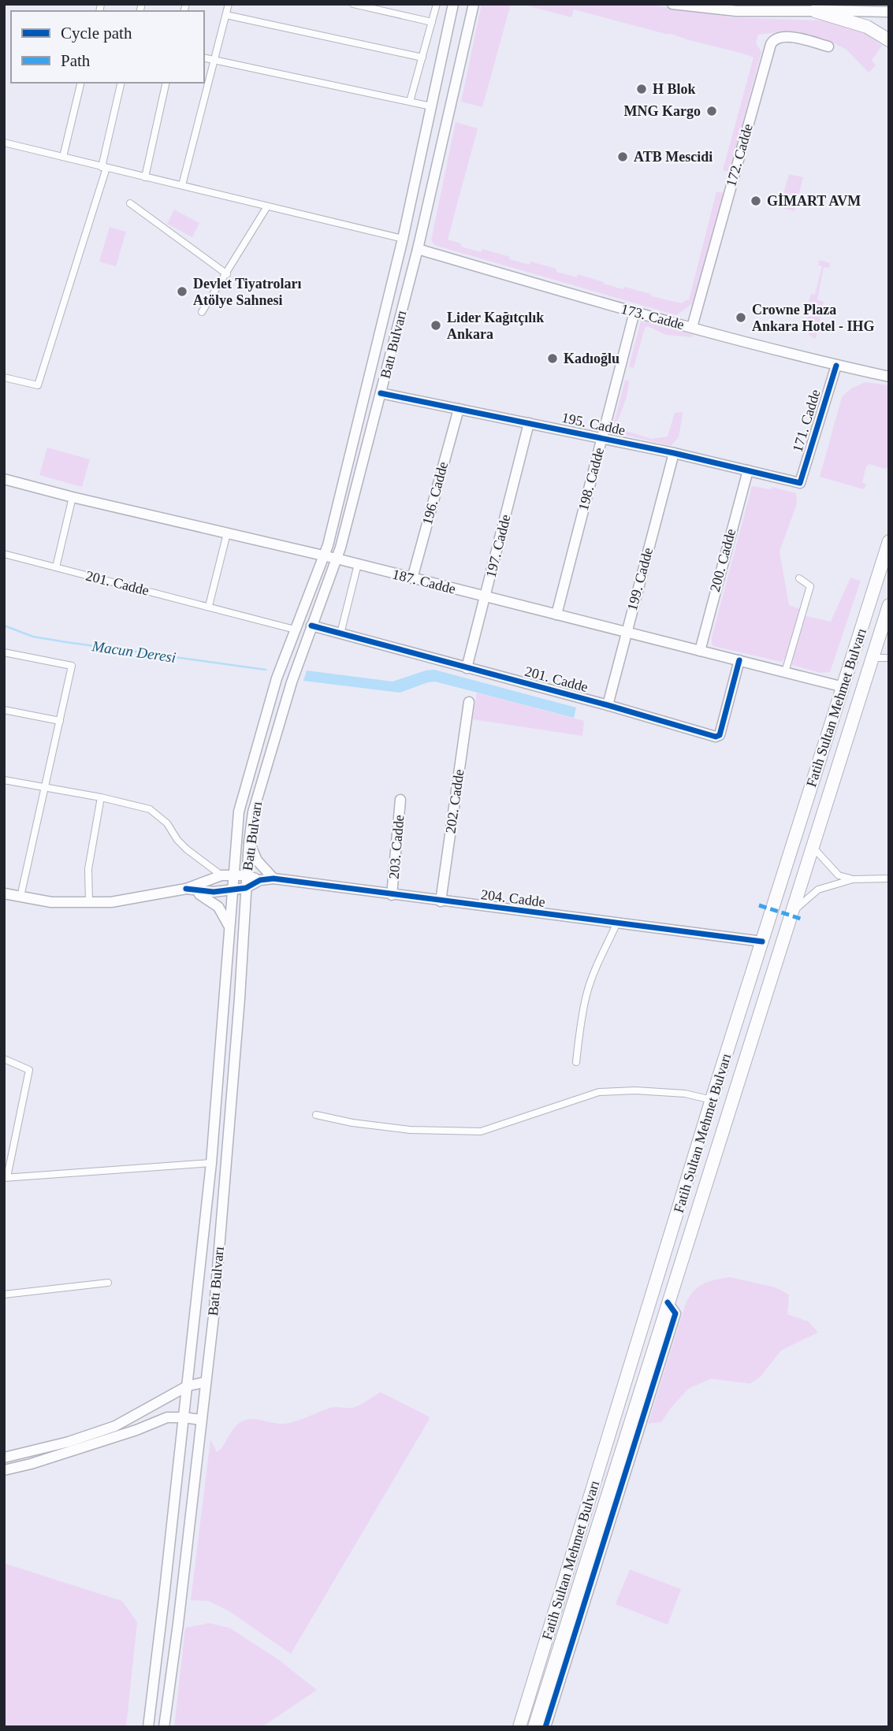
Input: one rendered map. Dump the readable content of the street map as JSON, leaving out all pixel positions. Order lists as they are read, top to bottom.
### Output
{
  "streets": {
    "highway": ["Fatih Sultan Mehmet Bulvarı"],
    "main road": [
      "172. Cadde",
      "173. Cadde",
      "Batı Bulvarı",
      "171. Cadde",
      "195. Cadde",
      "198. Cadde",
      "196. Cadde",
      "197. Cadde",
      "200. Cadde",
      "199. Cadde",
      "187. Cadde",
      "201. Cadde",
      "202. Cadde",
      "203. Cadde",
      "204. Cadde"
    ]
  },
  "crossings": [
    ["172. Cadde", "173. Cadde"],
    ["173. Cadde", "Batı Bulvarı"],
    ["173. Cadde", "171. Cadde"],
    ["173. Cadde", "198. Cadde"],
    ["Batı Bulvarı", "195. Cadde"],
    ["Batı Bulvarı", "187. Cadde"],
    ["Batı Bulvarı", "201. Cadde"],
    ["Batı Bulvarı", "204. Cadde"],
    ["171. Cadde", "195. Cadde"],
    ["195. Cadde", "198. Cadde"],
    ["195. Cadde", "196. Cadde"],
    ["195. Cadde", "197. Cadde"],
    ["195. Cadde", "200. Cadde"],
    ["195. Cadde", "199. Cadde"],
    ["198. Cadde", "187. Cadde"],
    ["196. Cadde", "187. Cadde"],
    ["197. Cadde", "187. Cadde"],
    ["197. Cadde", "201. Cadde"],
    ["200. Cadde", "187. Cadde"],
    ["199. Cadde", "187. Cadde"],
    ["199. Cadde", "201. Cadde"],
    ["187. Cadde", "201. Cadde"],
    ["187. Cadde", "Fatih Sultan Mehmet Bulvarı"],
    ["Fatih Sultan Mehmet Bulvarı", "204. Cadde"],
    ["202. Cadde", "204. Cadde"],
    ["203. Cadde", "204. Cadde"]
  ],
  "water": ["Macun Deresi"],
  "places": [
    "H Blok",
    "MNG Kargo",
    "ATB Mescidi",
    "GİMART AVM",
    "Devlet Tiyatroları Atölye Sahnesi",
    "Crowne Plaza Ankara Hotel - IHG",
    "Lider Kağıtçılık Ankara",
    "Kadıoğlu"
  ],
  "legend": ["Cycle path", "Path"]
}
